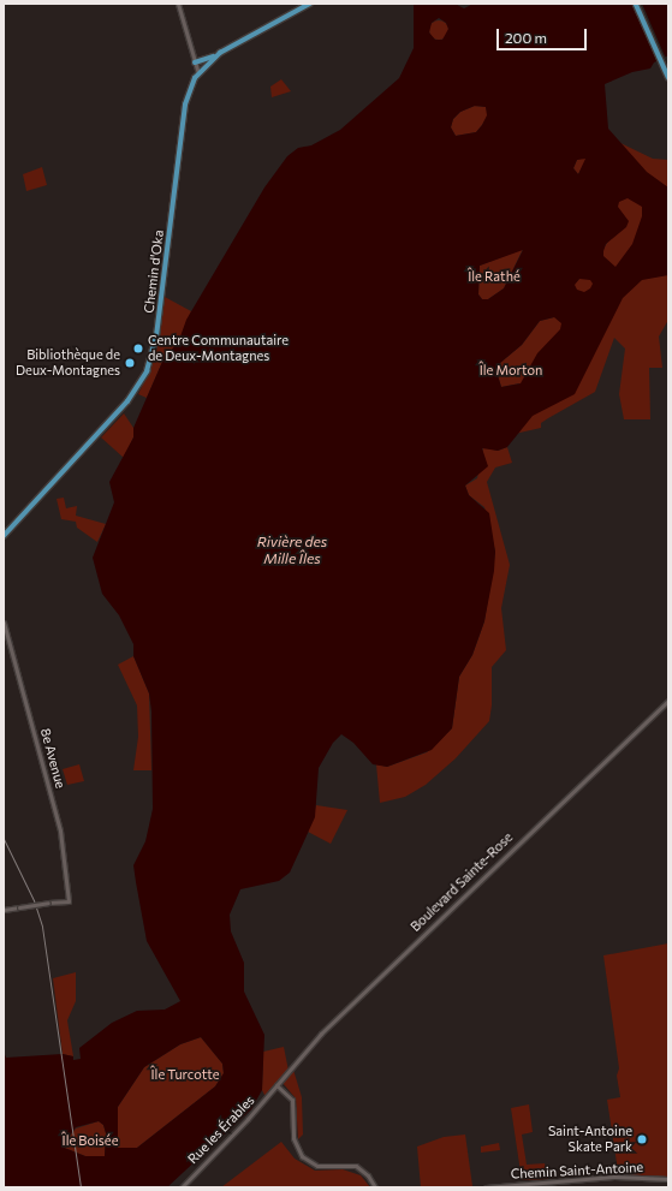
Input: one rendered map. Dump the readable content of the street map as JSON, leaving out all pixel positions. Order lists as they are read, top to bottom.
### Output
{
  "streets": {
    "main road": ["Chemin d'Oka"],
    "street": [
      "8e Avenue",
      "Boulevard Sainte-Rose",
      "Rue les Érables",
      "Chemin Saint-Antoine"
    ]
  },
  "crossings": [
    ["Boulevard Sainte-Rose", "Rue les Érables"]
  ],
  "water": ["Rivière des Mille Îles"],
  "parks": [
    "Île Rathé",
    "Île Morton",
    "Île Turcotte",
    "Île Boisée"
  ],
  "places": ["Centre Communautaire de Deux-Montagnes", "Bibliothèque de Deux-Montagnes", "Saint-Antoine Skate Park"],
  "scale_bar": "200 m"
}
